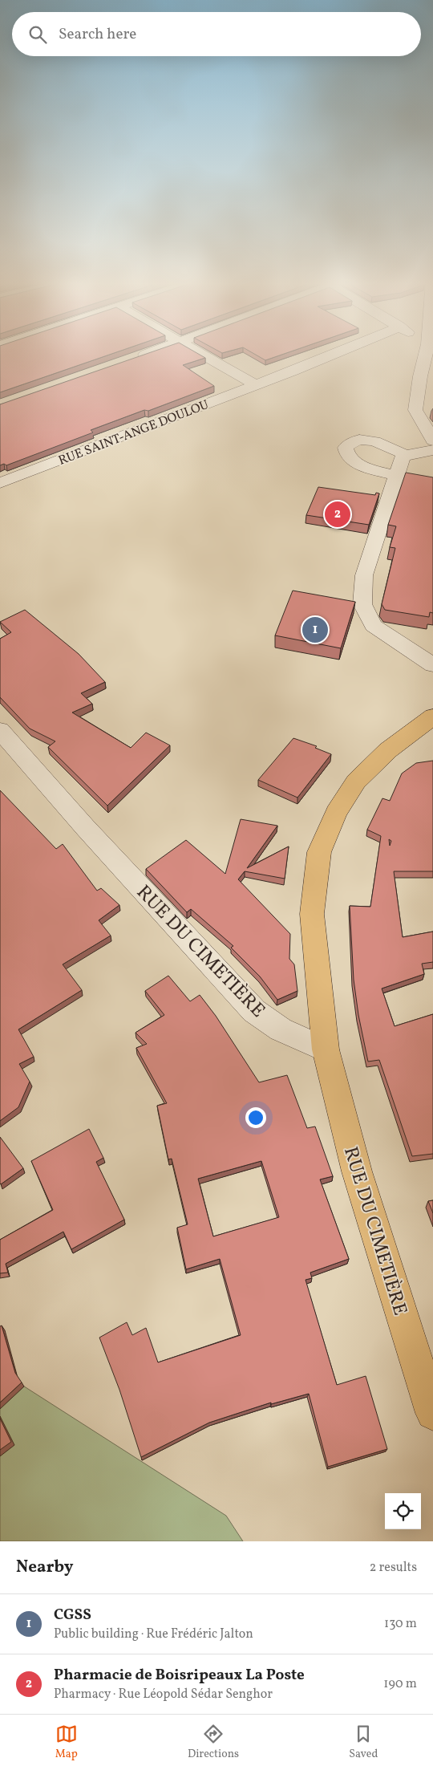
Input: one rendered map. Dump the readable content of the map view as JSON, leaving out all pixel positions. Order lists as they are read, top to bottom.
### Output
{
  "streets": {
    "main road": ["RUE DU CIMETIÈRE"],
    "street": ["RUE SAINT-ANGE DOULOU"]
  },
  "page": {
    "search": "Search here",
    "pins": ["2", "1"],
    "heading": ["Nearby", "2 results"],
    "list": [
      {
        "mark": "1",
        "name": "CGSS",
        "note": "Public building · Rue Frédéric Jalton",
        "value": "130 m"
      },
      {
        "mark": "2",
        "name": "Pharmacie de Boisripeaux La Poste",
        "note": "Pharmacy · Rue Léopold Sédar Senghor",
        "value": "190 m"
      }
    ],
    "nav": ["Map", "Directions", "Saved"]
  }
}
